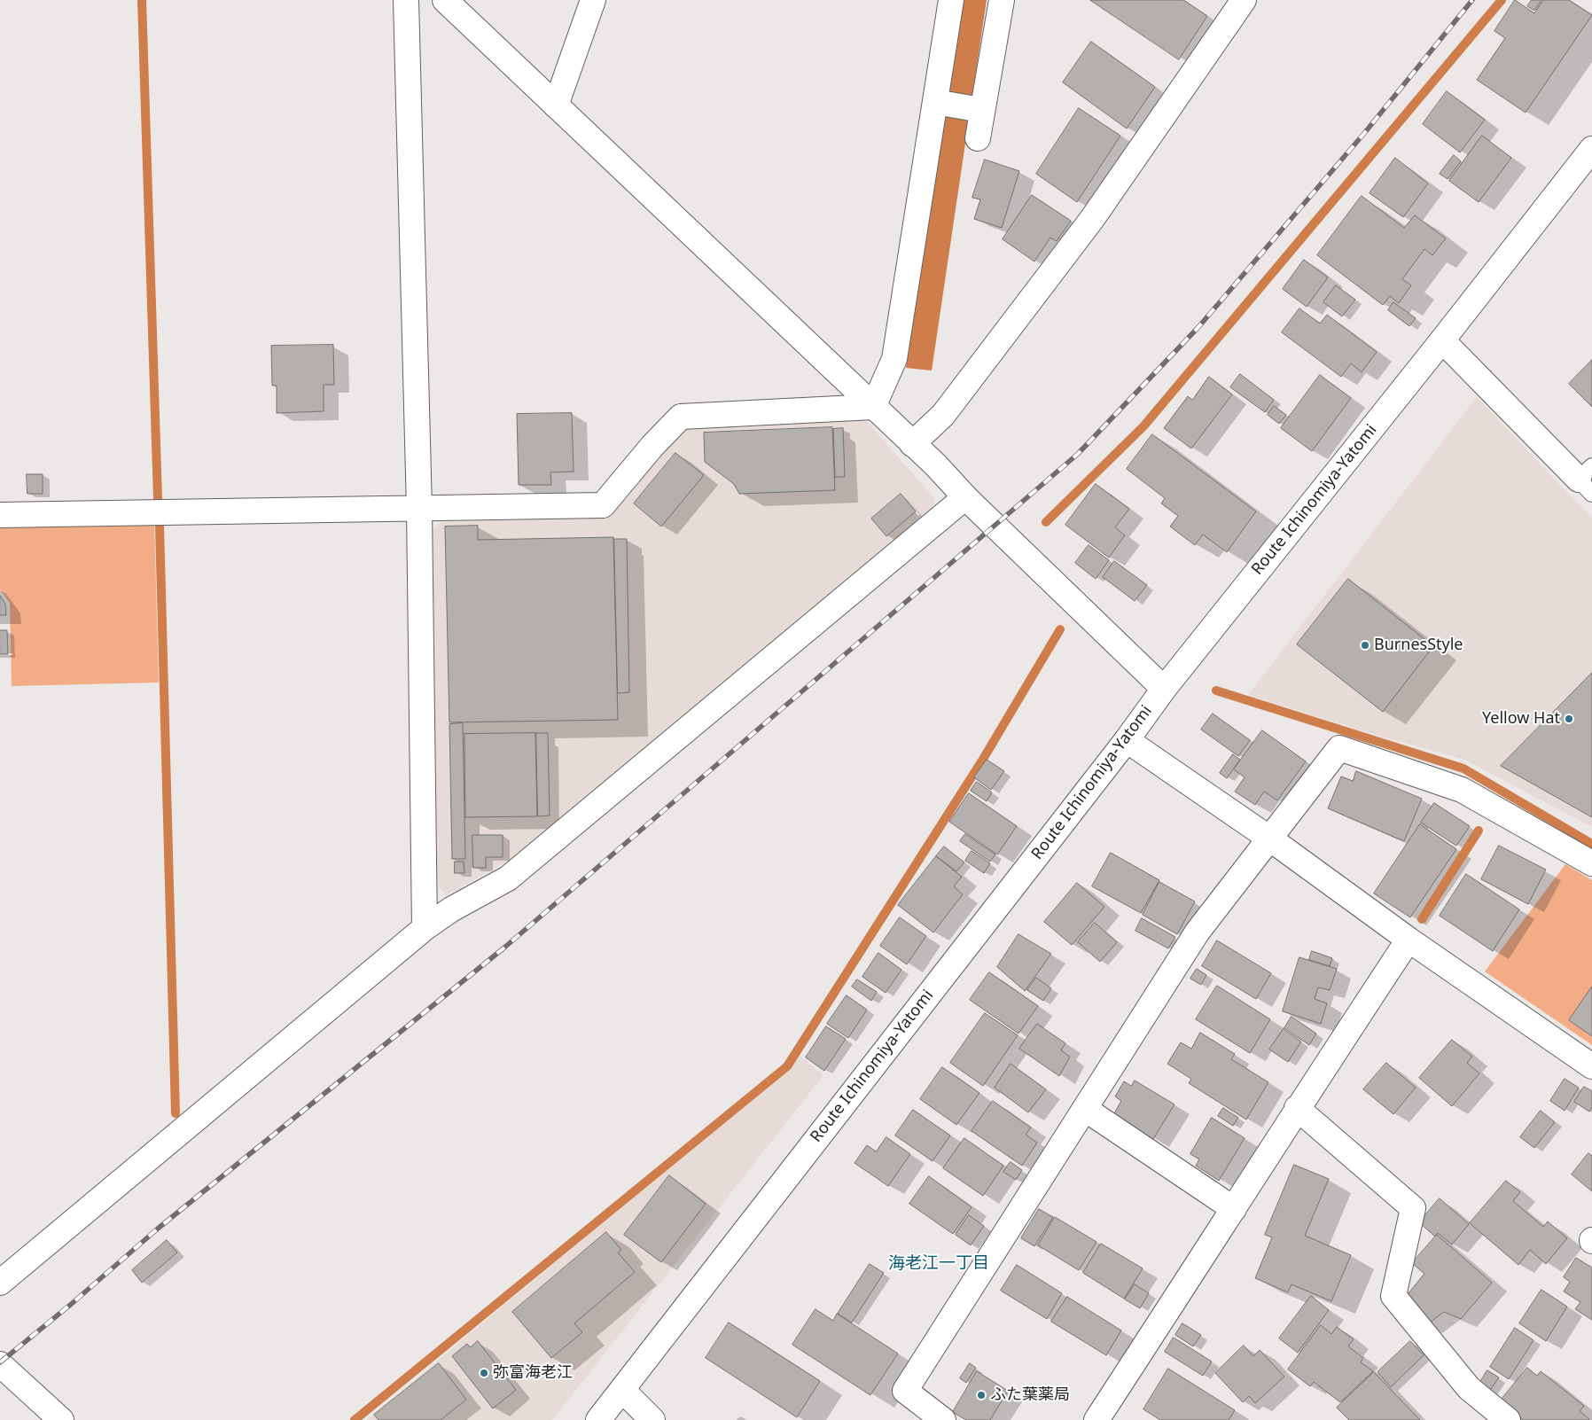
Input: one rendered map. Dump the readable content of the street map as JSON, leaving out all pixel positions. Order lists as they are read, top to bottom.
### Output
{
  "streets": {
    "street": ["Route Ichinomiya-Yatomi"]
  },
  "districts": ["海老江一丁目"],
  "places": [
    "BurnesStyle",
    "Yellow Hat",
    "弥富海老江",
    "ふた葉薬局"
  ]
}
